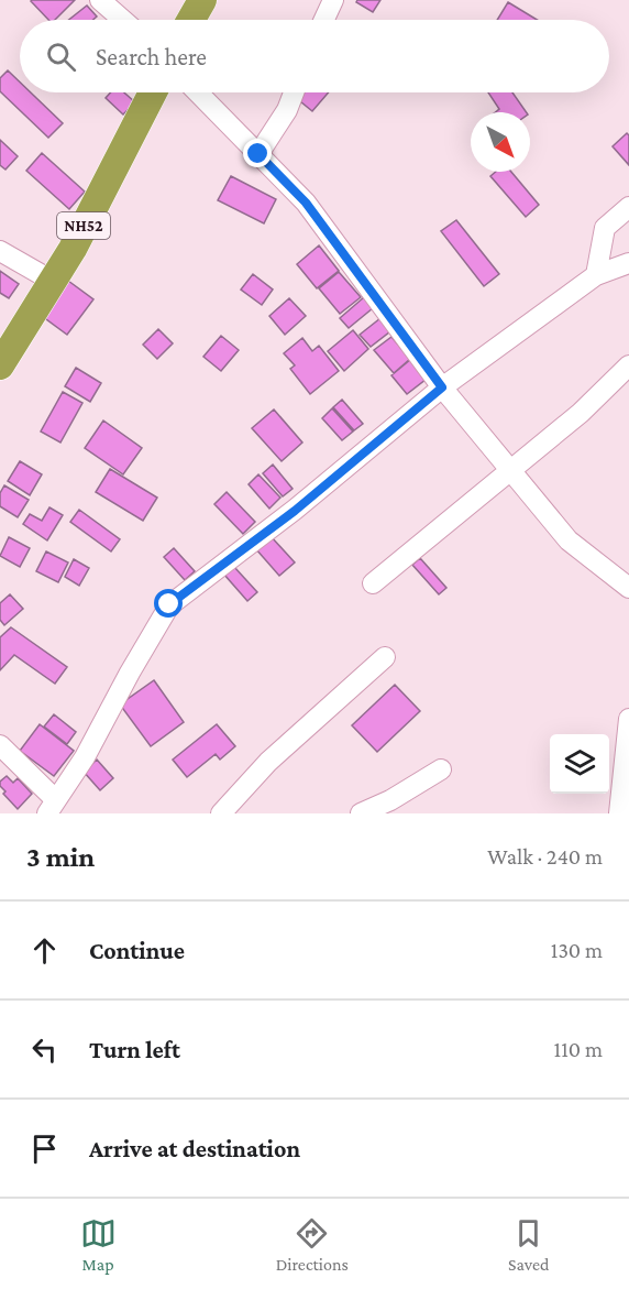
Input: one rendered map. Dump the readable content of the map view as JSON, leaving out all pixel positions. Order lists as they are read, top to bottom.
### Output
{
  "streets": {
    "highway": ["NH52"]
  },
  "north": "bottom right",
  "page": {
    "search": "Search here",
    "heading": ["3 min", "Walk · 240 m"],
    "list": [
      ["Continue", "130 m"],
      ["Turn left", "110 m"],
      "Arrive at destination"
    ],
    "nav": ["Map", "Directions", "Saved"]
  }
}
